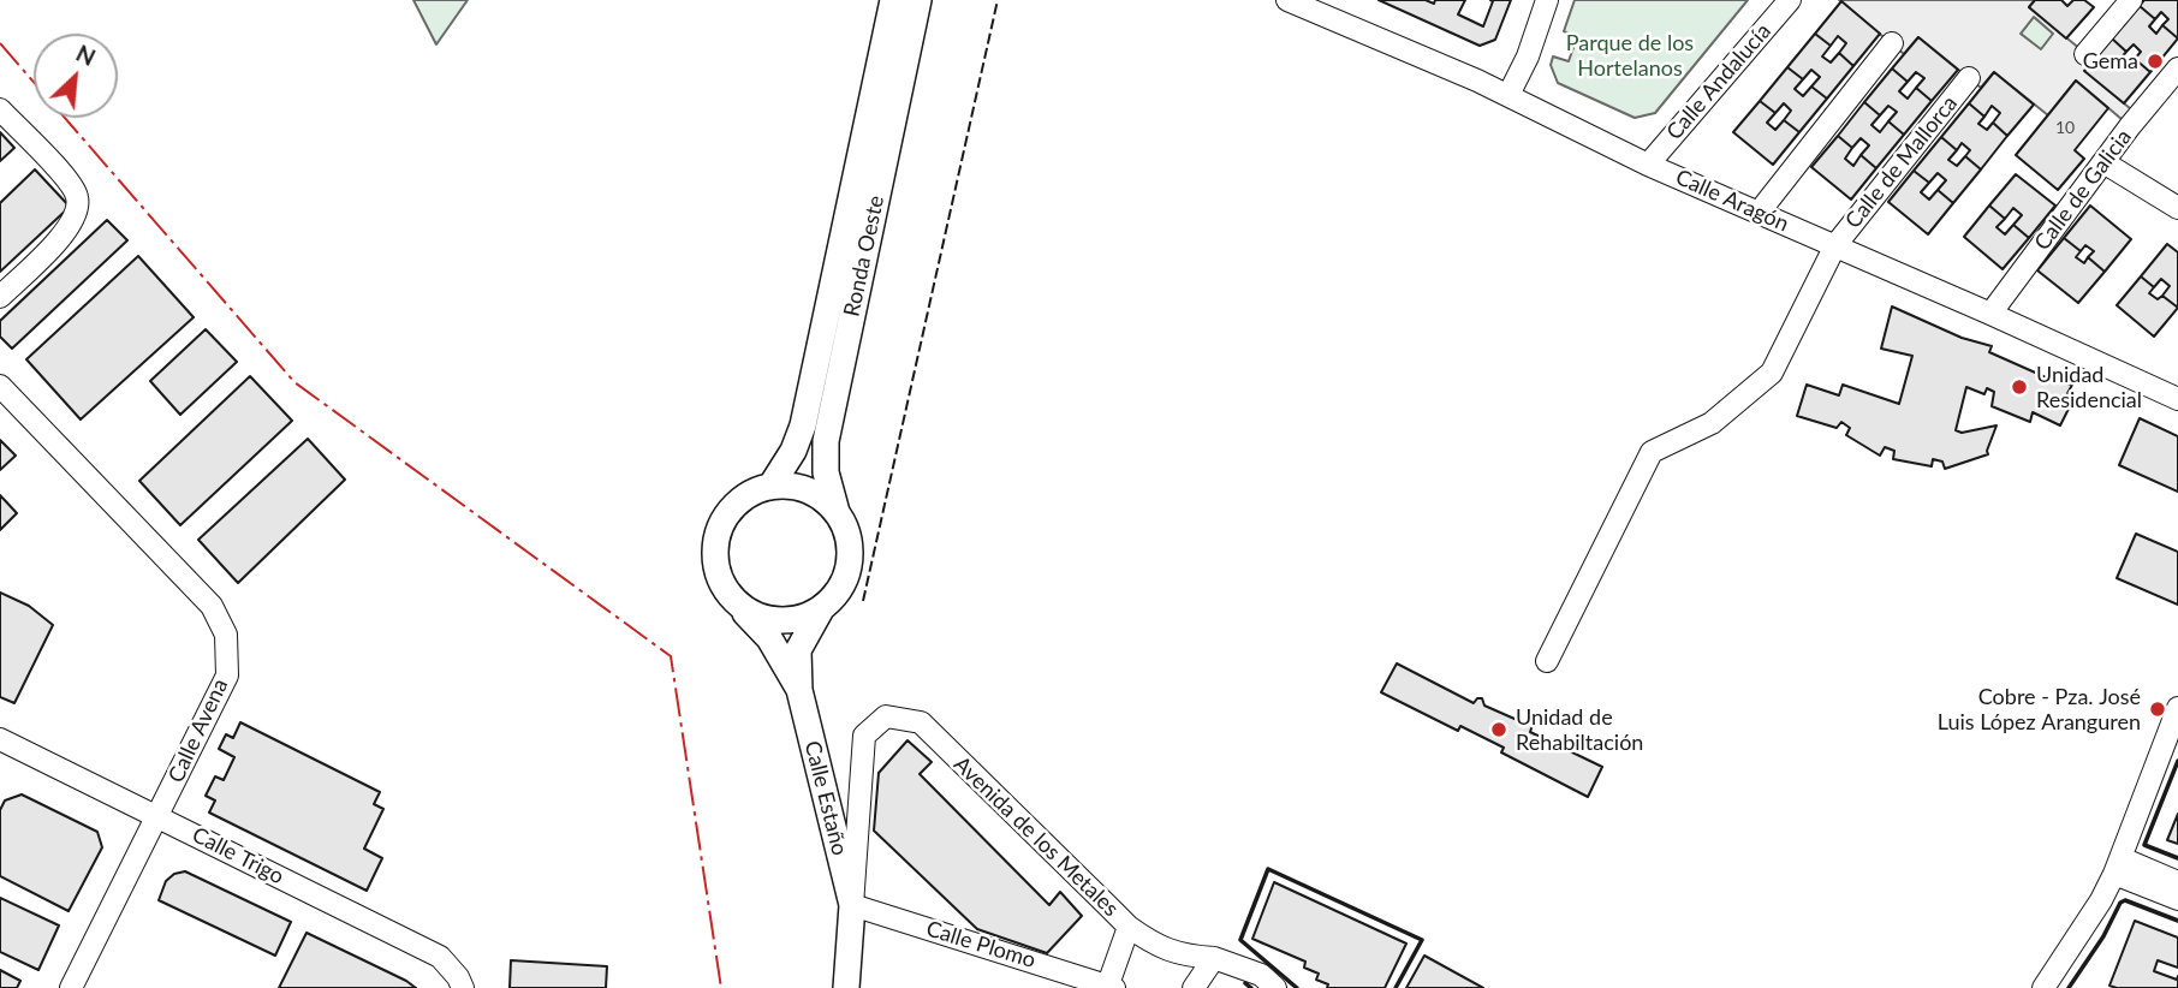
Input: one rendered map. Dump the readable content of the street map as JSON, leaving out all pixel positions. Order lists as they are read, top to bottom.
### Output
{
  "streets": {
    "main road": ["Ronda Oeste", "Calle Estaño"],
    "street": [
      "Calle Andalucía",
      "Calle de Mallorca",
      "Calle de Galicia",
      "Calle Aragón",
      "Calle Avena",
      "Avenida de los Metales",
      "Calle Trigo",
      "Calle Plomo"
    ]
  },
  "crossings": [
    ["Calle Andalucía", "Calle Aragón"],
    ["Calle de Mallorca", "Calle Aragón"],
    ["Calle de Galicia", "Calle Aragón"],
    ["Ronda Oeste", "Calle Estaño"],
    ["Calle Avena", "Calle Trigo"],
    ["Calle Estaño", "Avenida de los Metales"],
    ["Calle Estaño", "Calle Plomo"],
    ["Avenida de los Metales", "Calle Plomo"]
  ],
  "parks": ["Parque de los Hortelanos"],
  "places": [
    "Gema",
    "Unidad Residencial",
    "Cobre - Pza. José Luis López Aranguren",
    "Unidad de Rehabiltación"
  ],
  "house_numbers": ["10"],
  "north": "top right"
}
